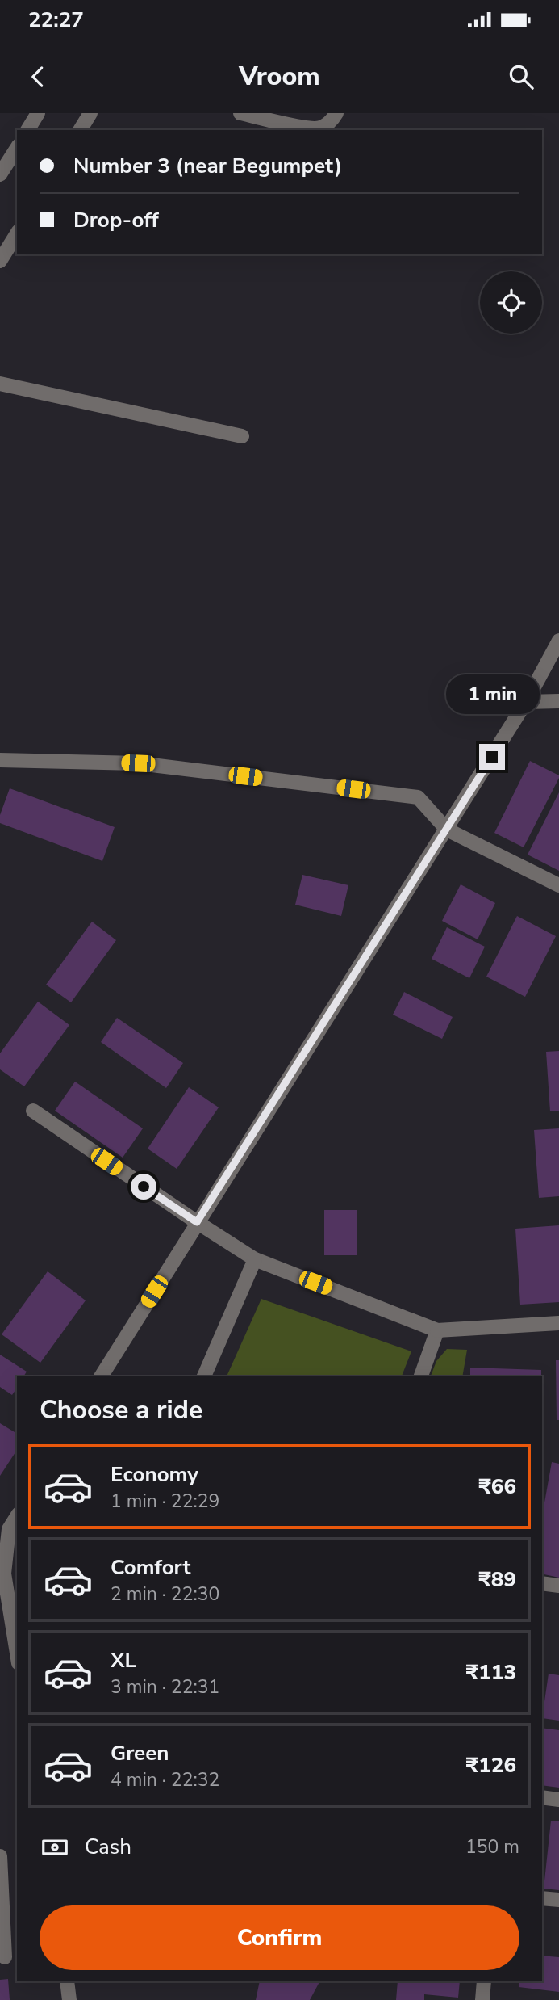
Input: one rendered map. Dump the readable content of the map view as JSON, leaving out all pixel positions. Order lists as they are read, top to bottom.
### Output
{
  "page": {
    "status": "22:27",
    "header": "Vroom",
    "banner": ["Number 3 (near Begumpet)", "Drop-off"],
    "bubble": "1 min",
    "heading": "Choose a ride",
    "list": [
      {
        "name": "Economy",
        "note": "1 min · 22:29",
        "value": "₹66"
      },
      {
        "name": "Comfort",
        "note": "2 min · 22:30",
        "value": "₹89"
      },
      {
        "name": "XL",
        "note": "3 min · 22:31",
        "value": "₹113"
      },
      {
        "name": "Green",
        "note": "4 min · 22:32",
        "value": "₹126"
      }
    ],
    "pay": ["Cash", "150 m"],
    "buttons": "Confirm"
  }
}
